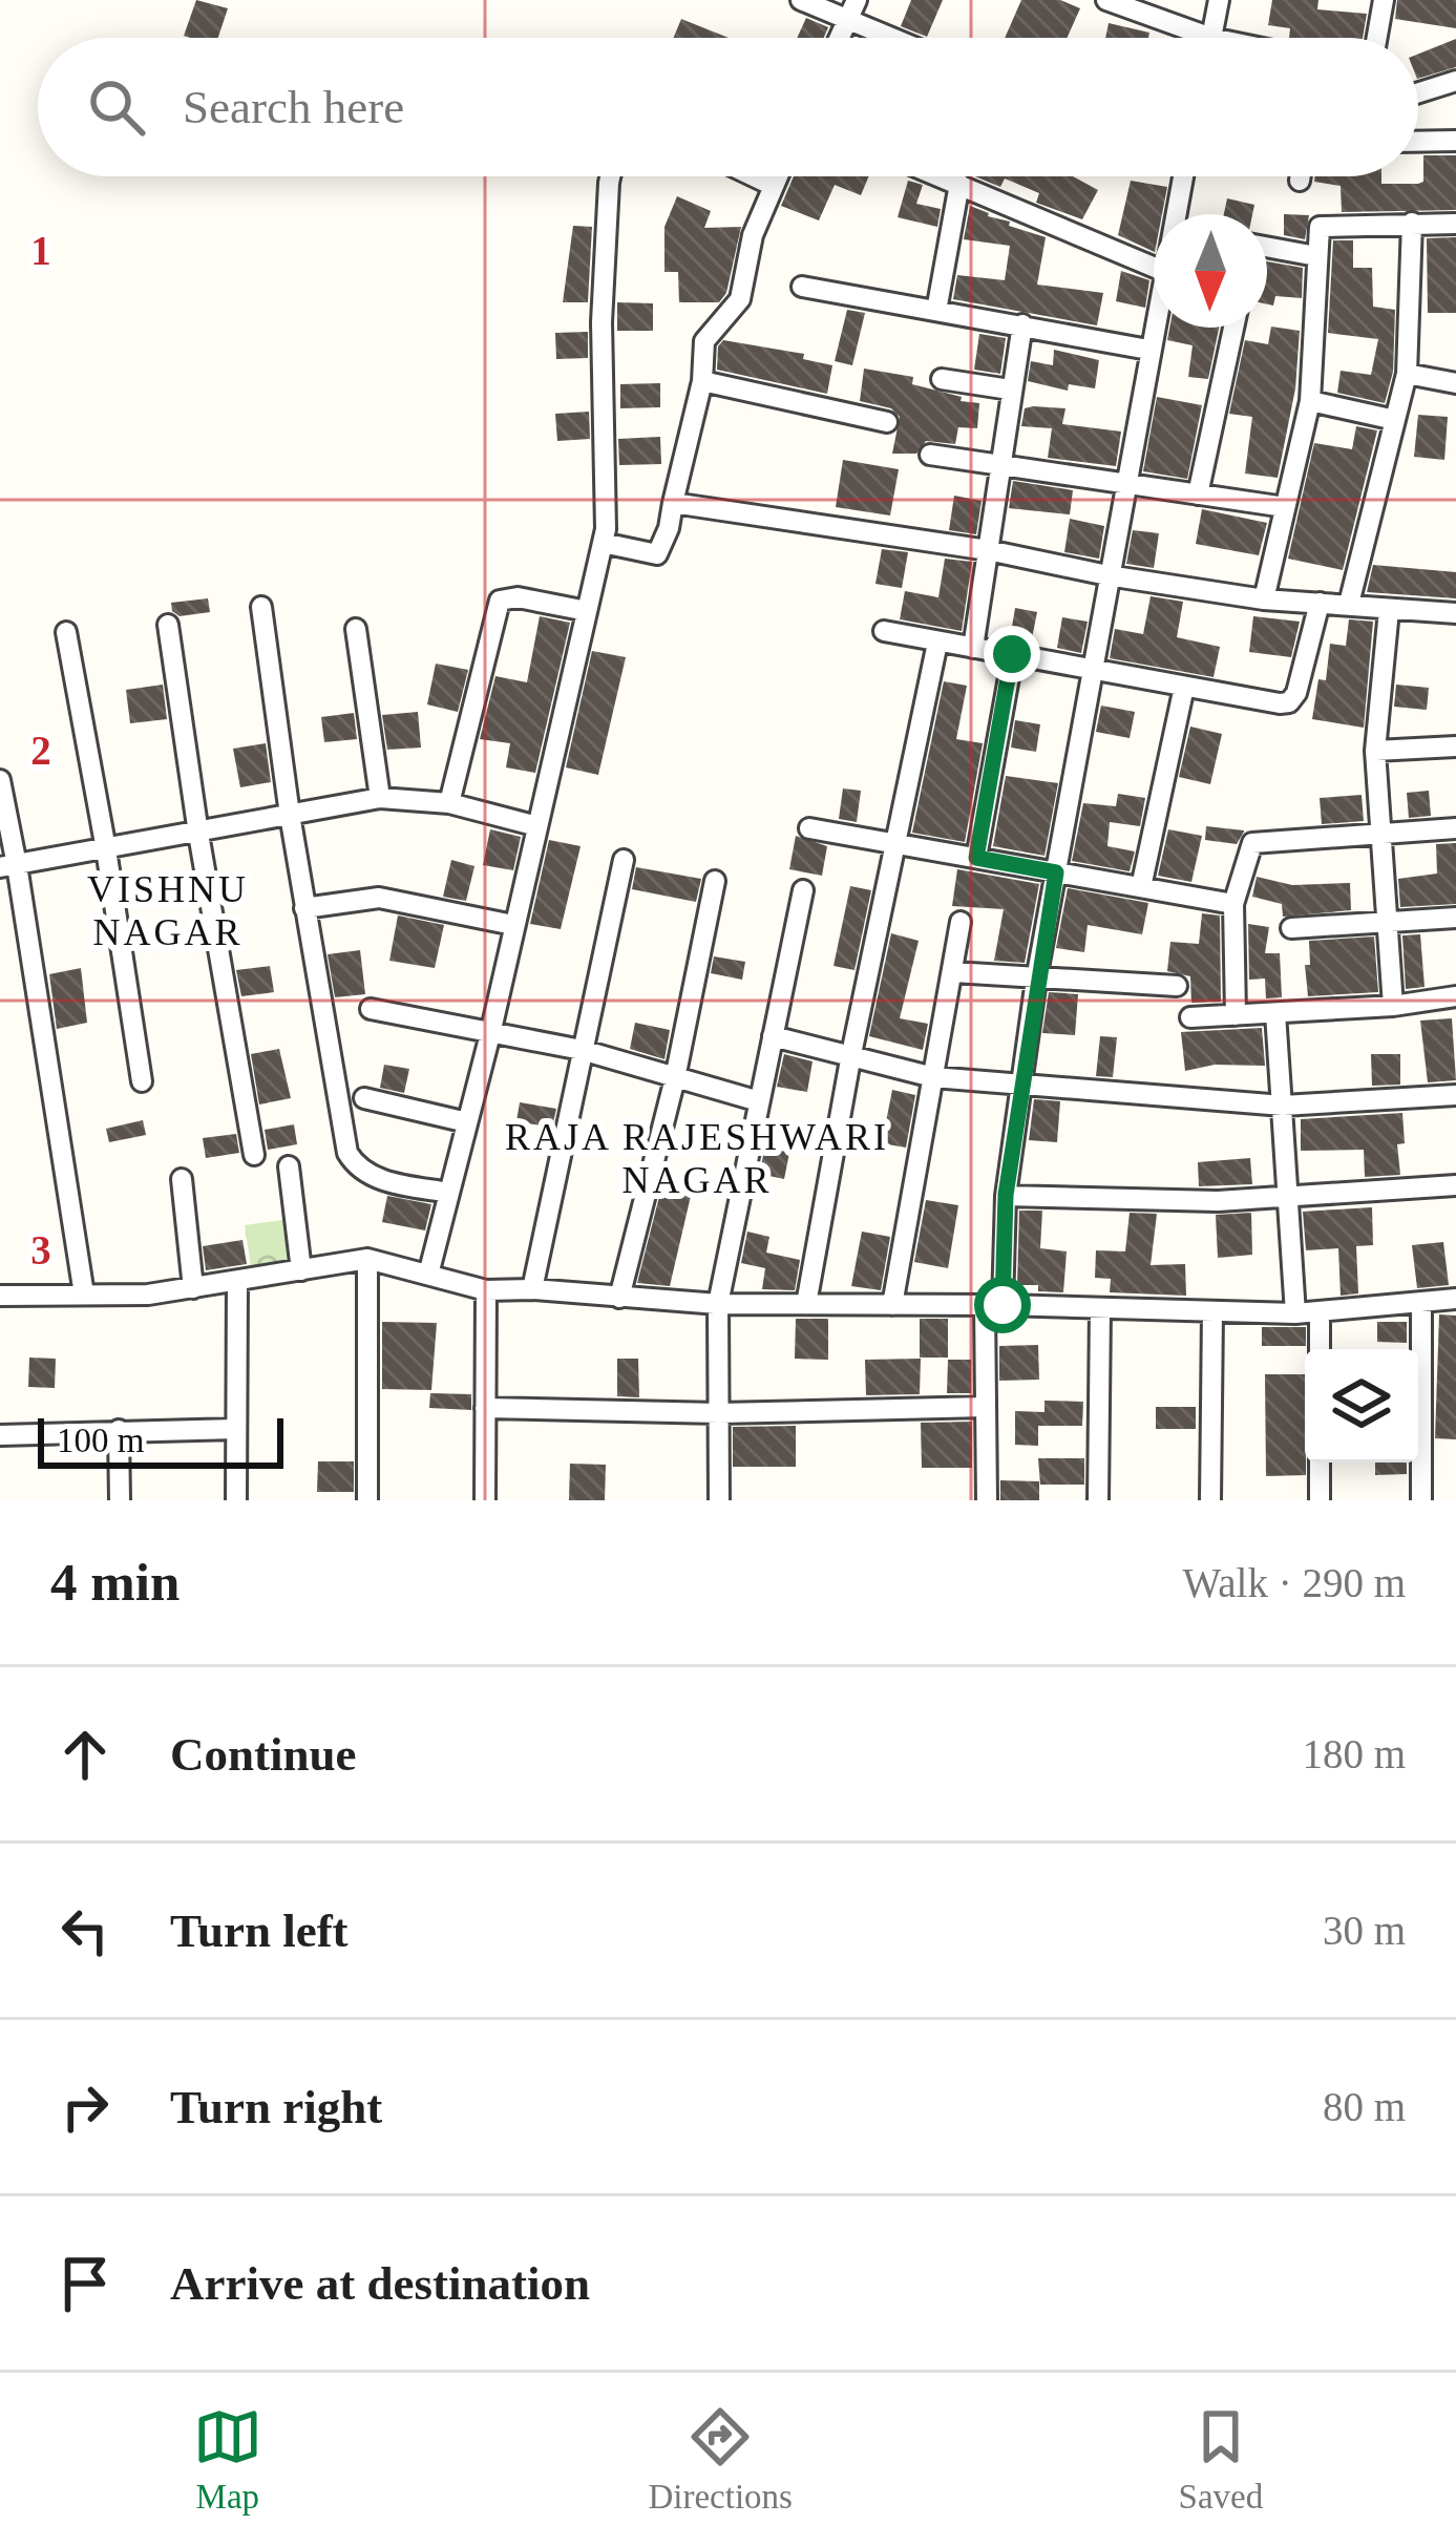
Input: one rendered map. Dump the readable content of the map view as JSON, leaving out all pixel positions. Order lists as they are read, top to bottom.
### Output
{
  "districts": ["VISHNU NAGAR", "RAJA RAJESHWARI NAGAR"],
  "scale_bar": "100 m",
  "north": "bottom",
  "page": {
    "search": "Search here",
    "scale": "100 m",
    "heading": ["4 min", "Walk · 290 m"],
    "list": [
      ["Continue", "180 m"],
      ["Turn left", "30 m"],
      ["Turn right", "80 m"],
      "Arrive at destination"
    ],
    "nav": ["Map", "Directions", "Saved"]
  },
  "grid": {
    "rows": ["1", "2", "3"]
  }
}
